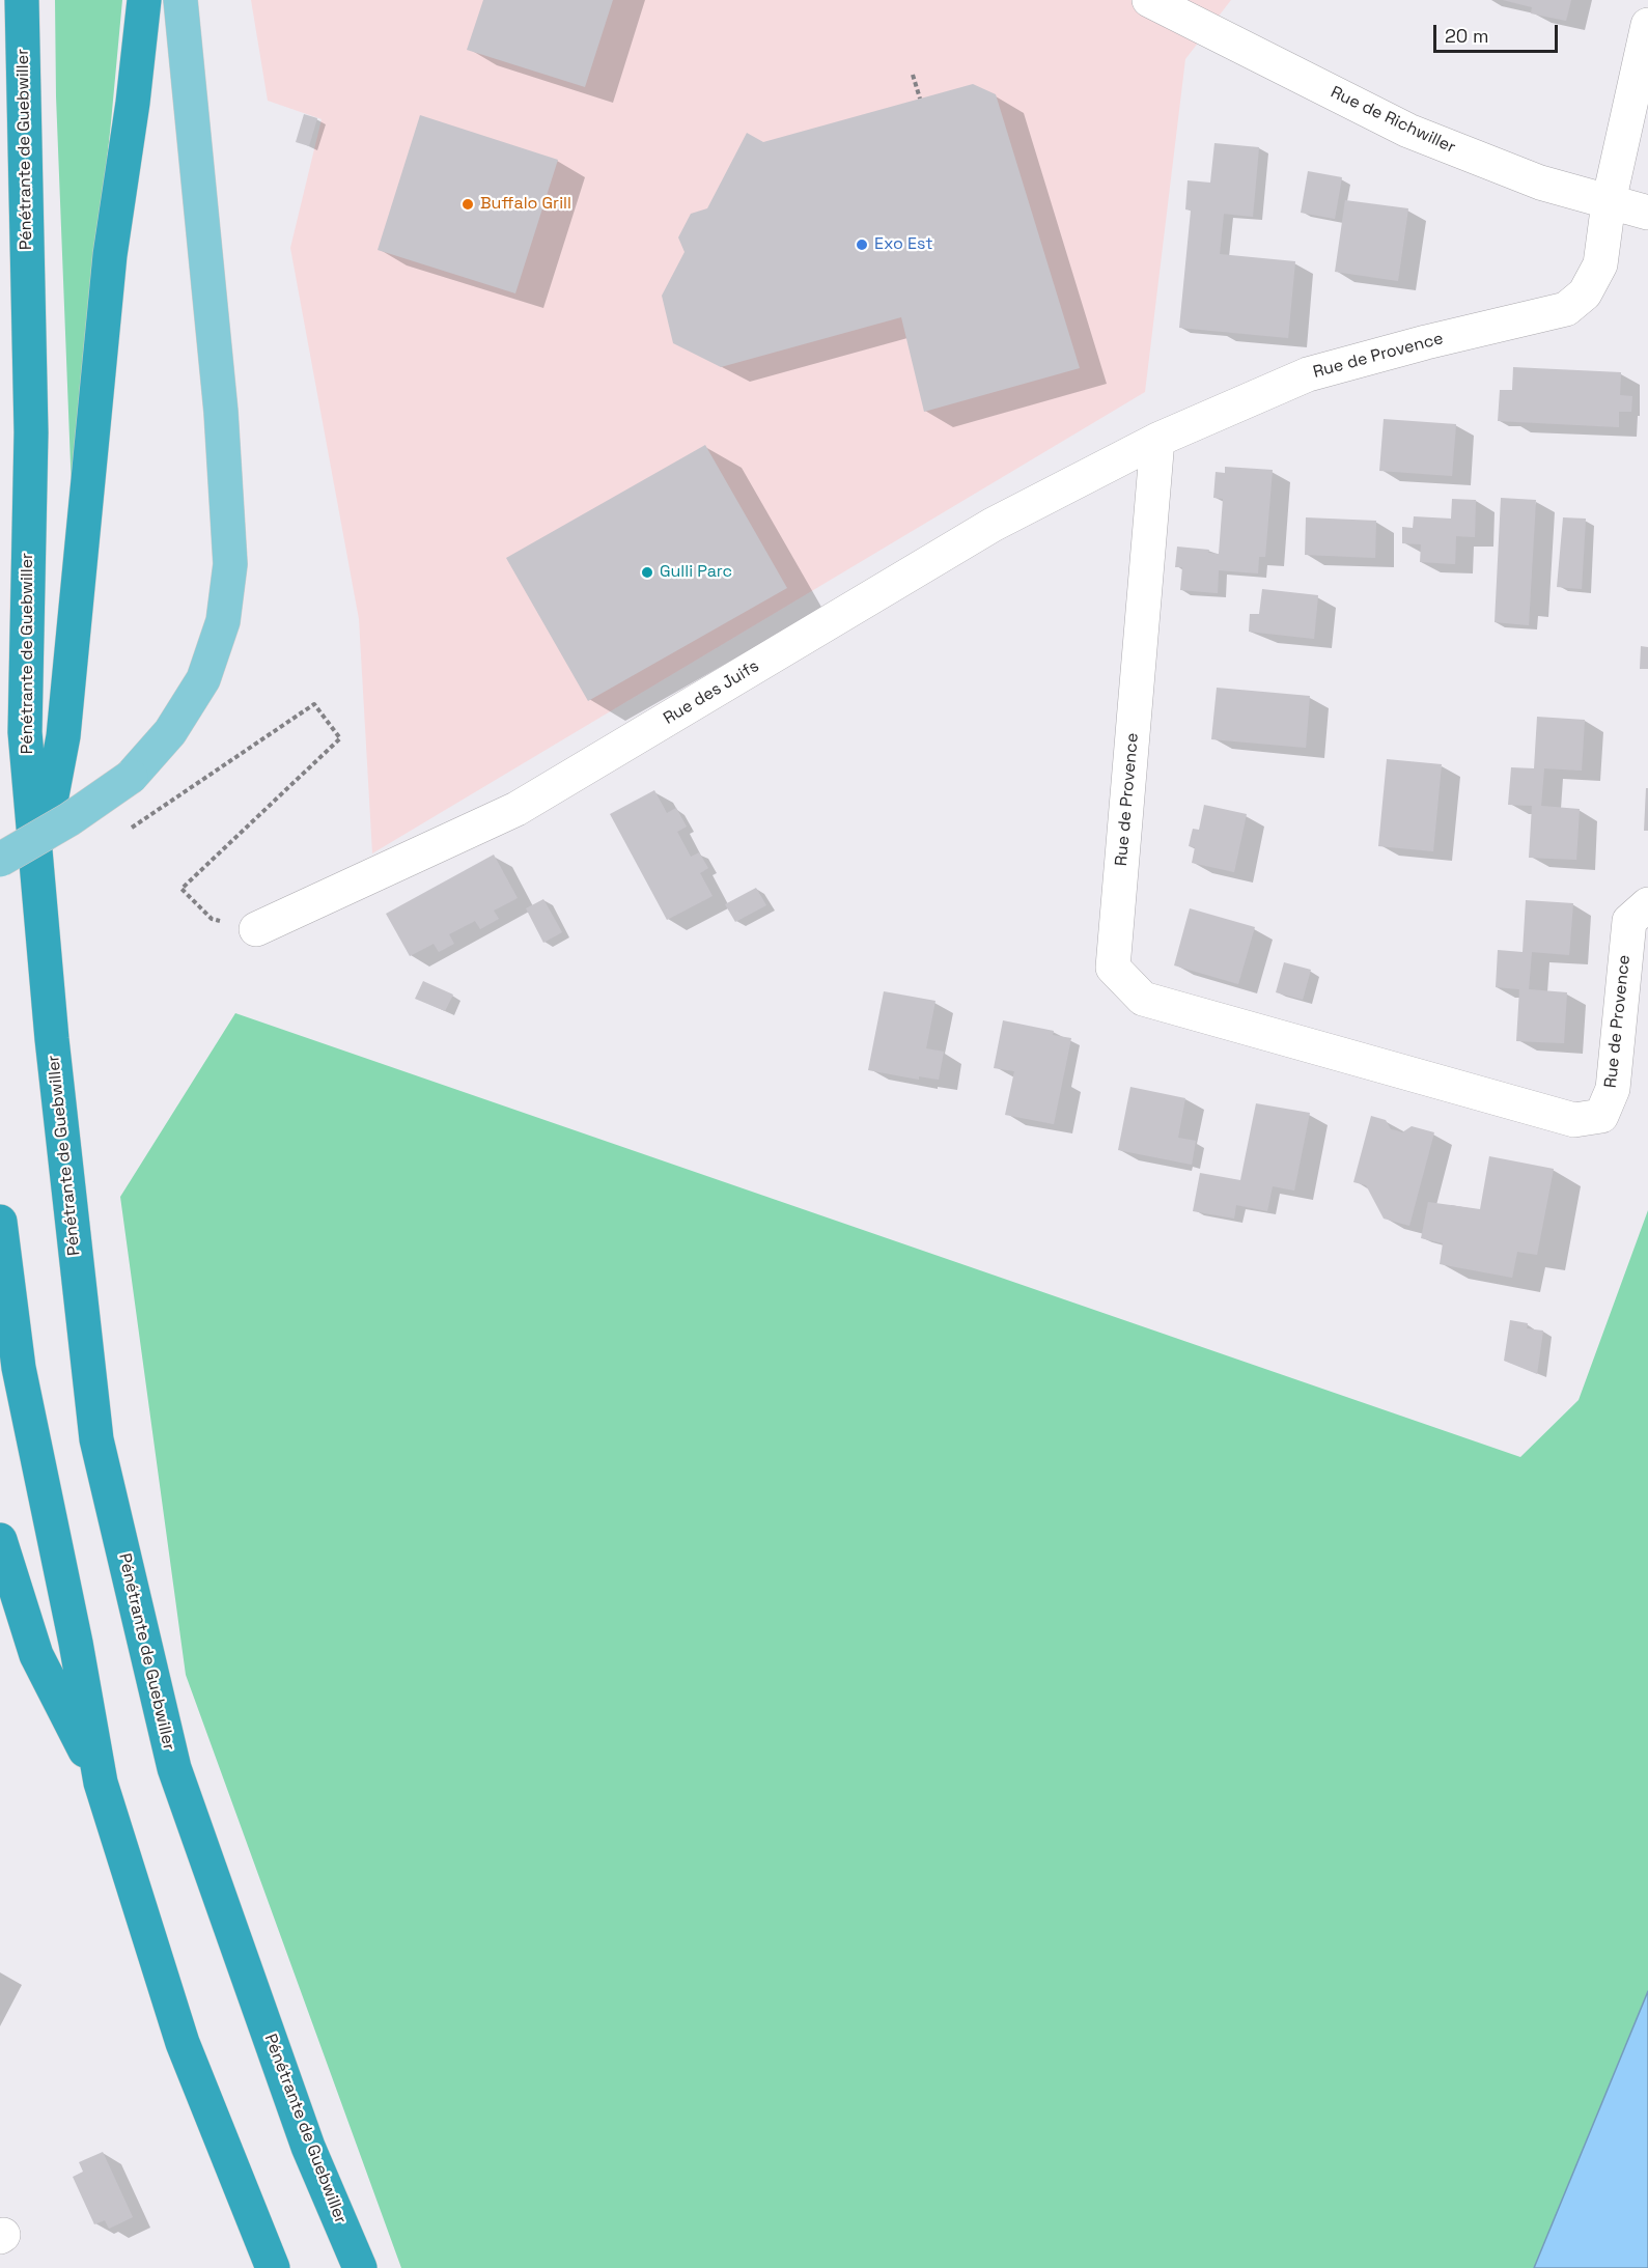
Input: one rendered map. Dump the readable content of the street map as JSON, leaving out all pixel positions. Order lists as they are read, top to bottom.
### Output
{
  "streets": {
    "highway": ["Pénétrante de Guebwiller"],
    "street": ["Rue de Richwiller", "Rue de Provence", "Rue des Juifs"]
  },
  "crossings": [
    ["Rue de Richwiller", "Rue de Provence"],
    ["Rue de Provence", "Rue des Juifs"]
  ],
  "places": ["Buffalo Grill", "Exo Est", "Gulli Parc"],
  "scale_bar": "20 m"
}
